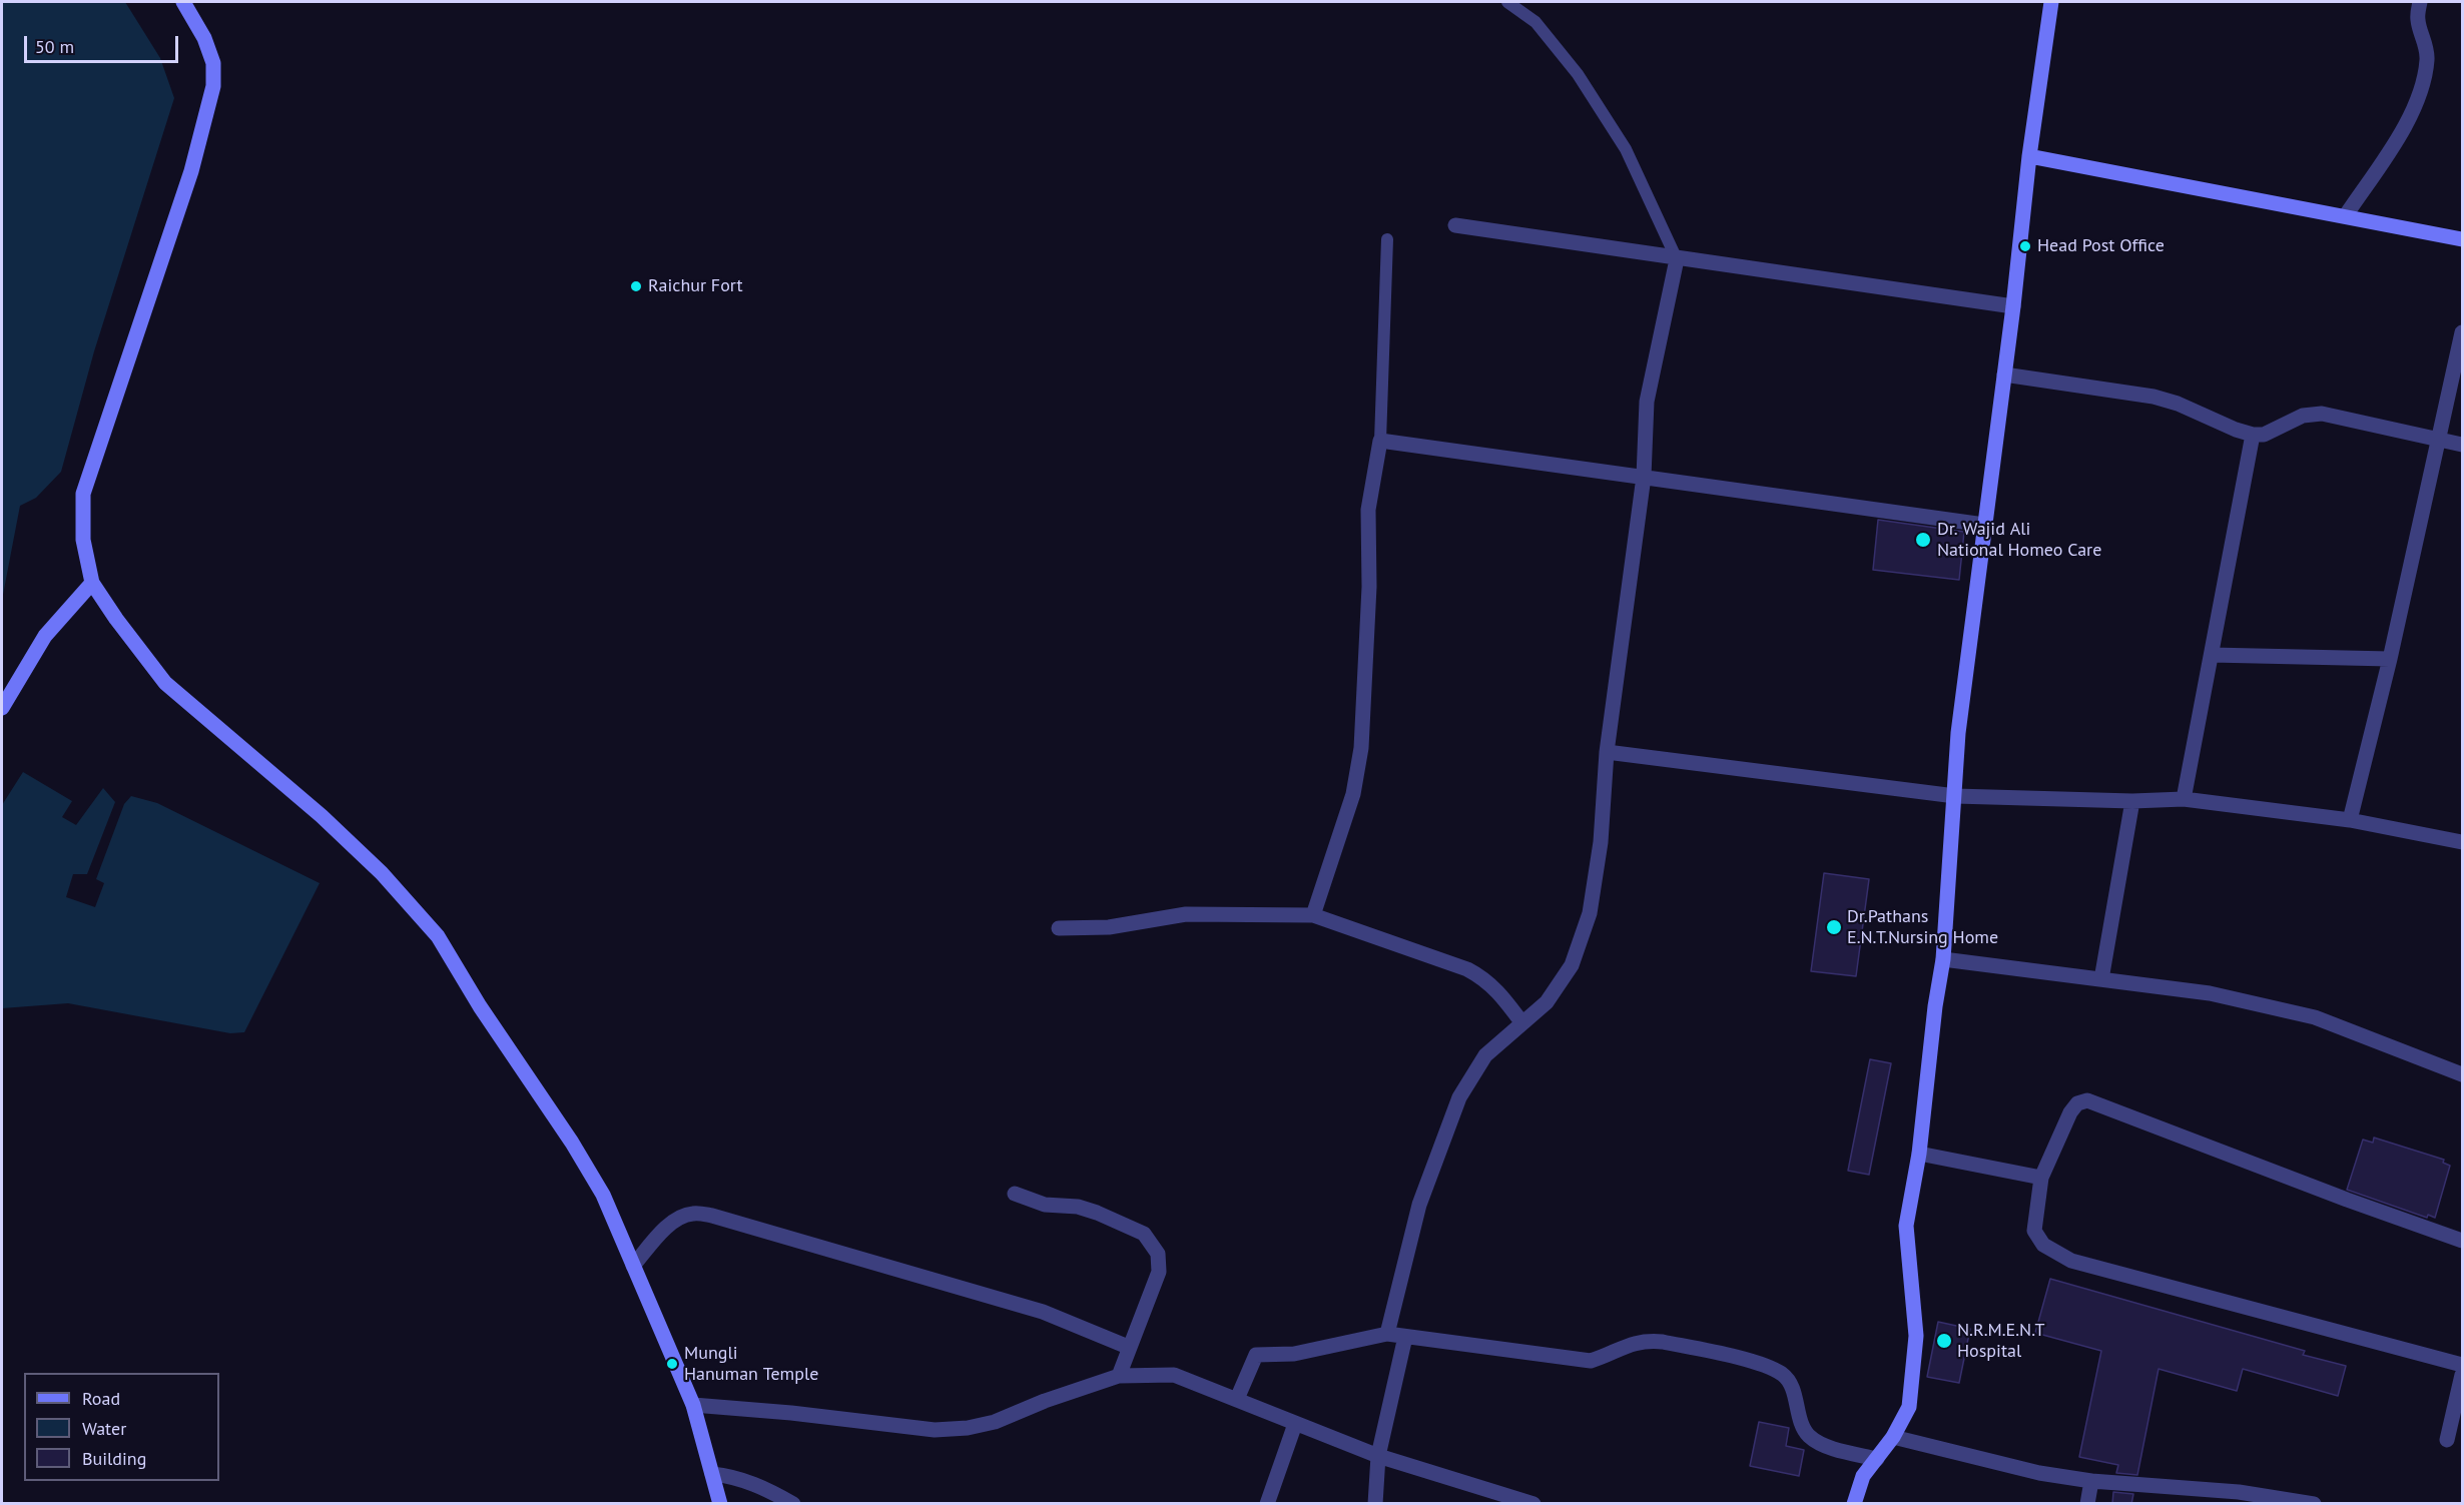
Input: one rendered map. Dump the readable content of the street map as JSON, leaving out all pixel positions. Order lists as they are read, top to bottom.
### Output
{
  "places": [
    "Head Post Office",
    "Raichur Fort",
    "Dr. Wajid Ali National Homeo Care",
    "Dr.Pathans E.N.T.Nursing Home",
    "N.R.M.E.N.T Hospital",
    "Mungli Hanuman Temple"
  ],
  "legend": ["Road", "Water", "Building"],
  "scale_bar": "50 m"
}
